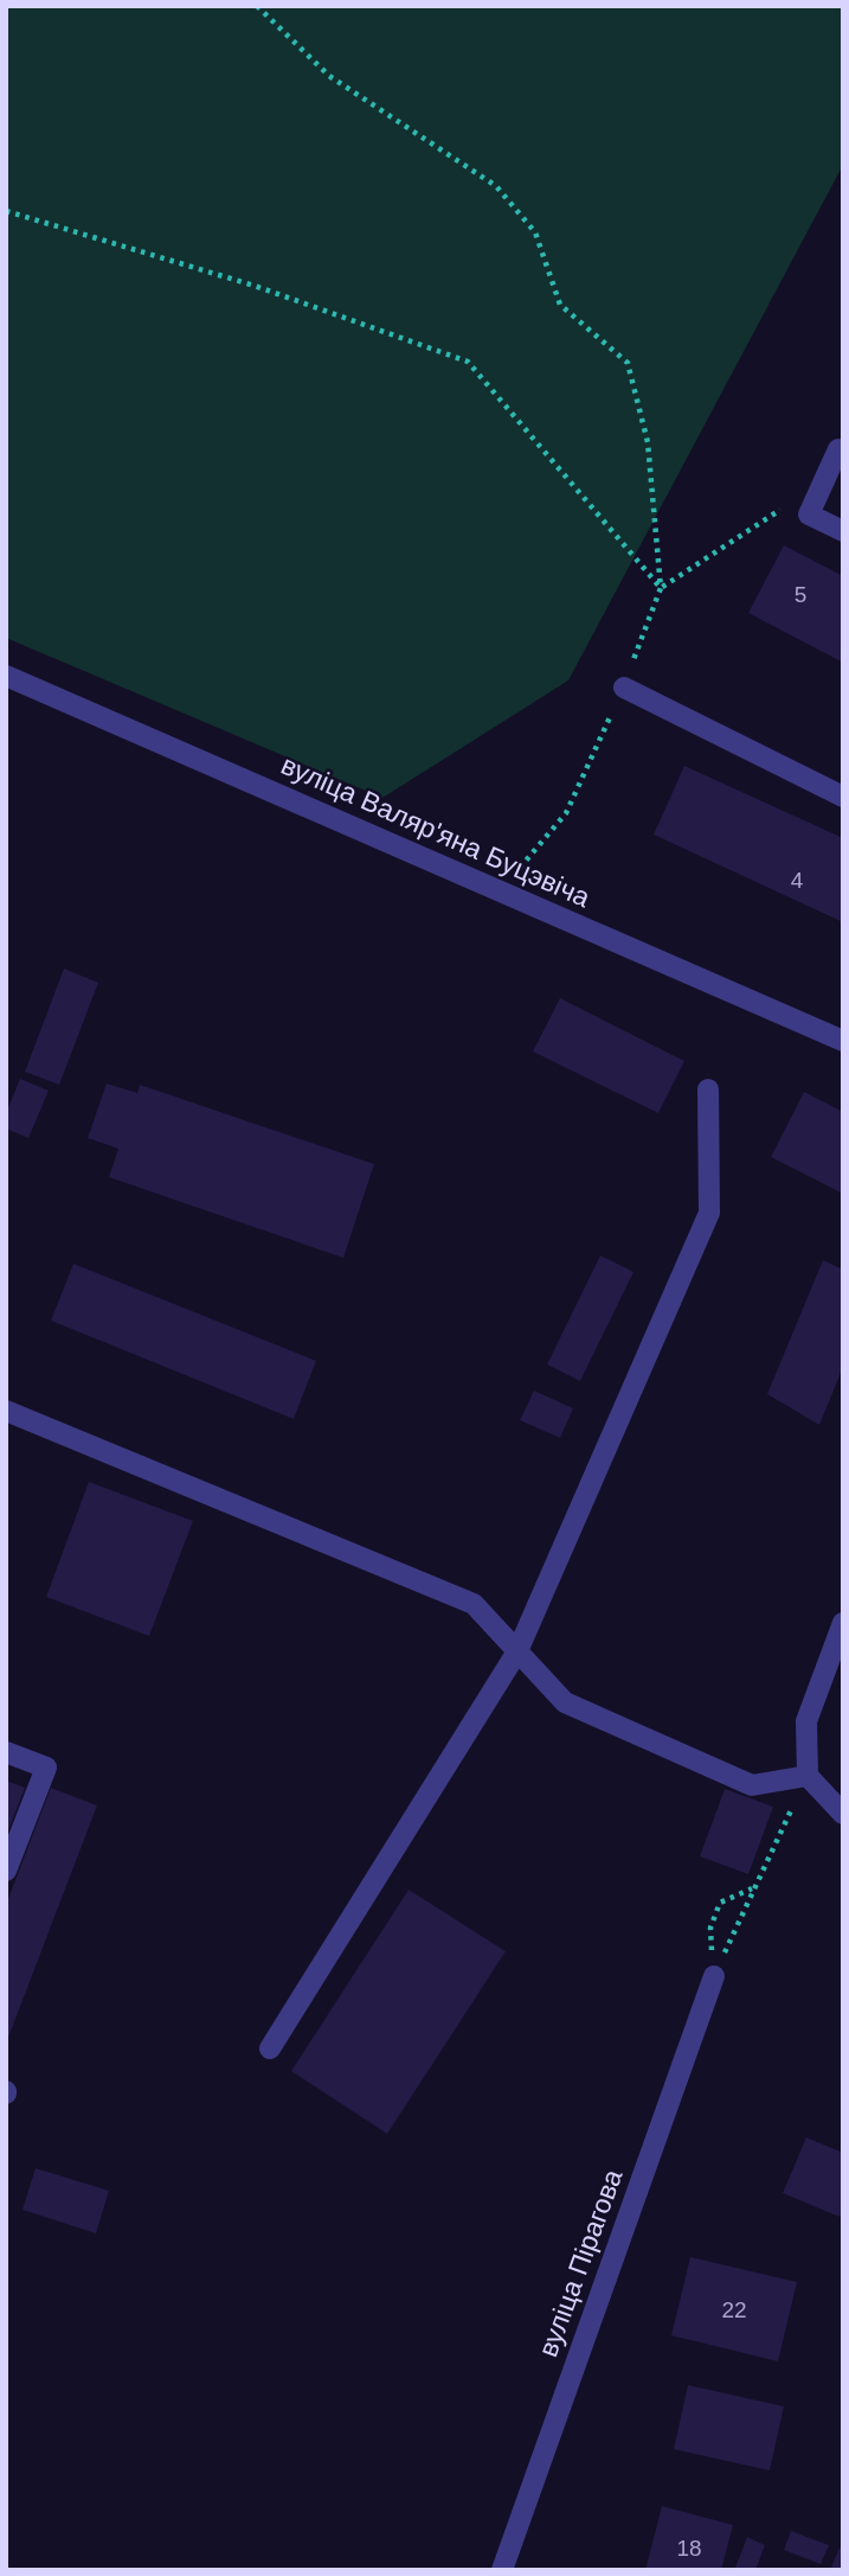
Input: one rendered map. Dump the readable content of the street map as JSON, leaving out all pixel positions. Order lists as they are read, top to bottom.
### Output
{
  "streets": {
    "street": ["вуліца Валяр'яна Буцэвіча", "вуліца Пірагова"]
  },
  "house_numbers": [
    "5",
    "4",
    "22",
    "18"
  ]
}
